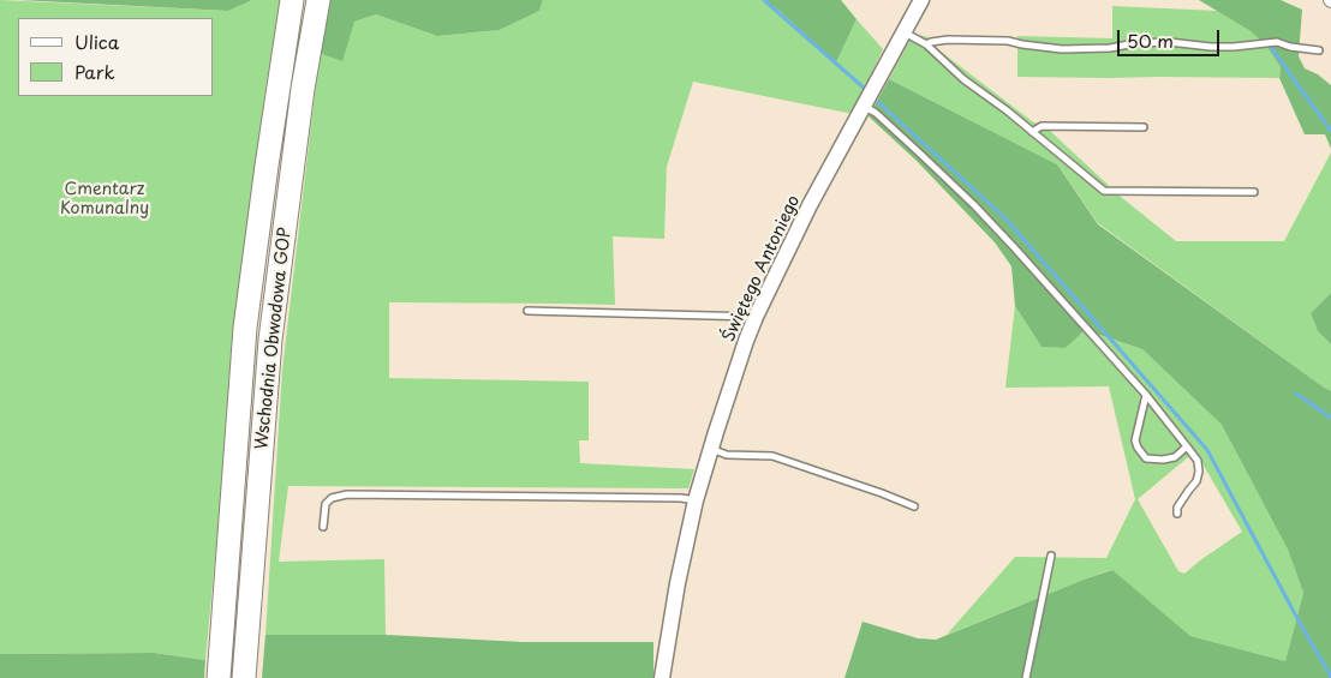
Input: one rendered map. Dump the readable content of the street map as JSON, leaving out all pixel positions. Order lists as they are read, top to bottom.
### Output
{
  "streets": {
    "highway": ["Wschodnia Obwodowa GOP"],
    "street": ["Świętego Antoniego"]
  },
  "parks": ["Cmentarz Komunalny"],
  "legend": ["Ulica", "Park"],
  "scale_bar": "50 m"
}
